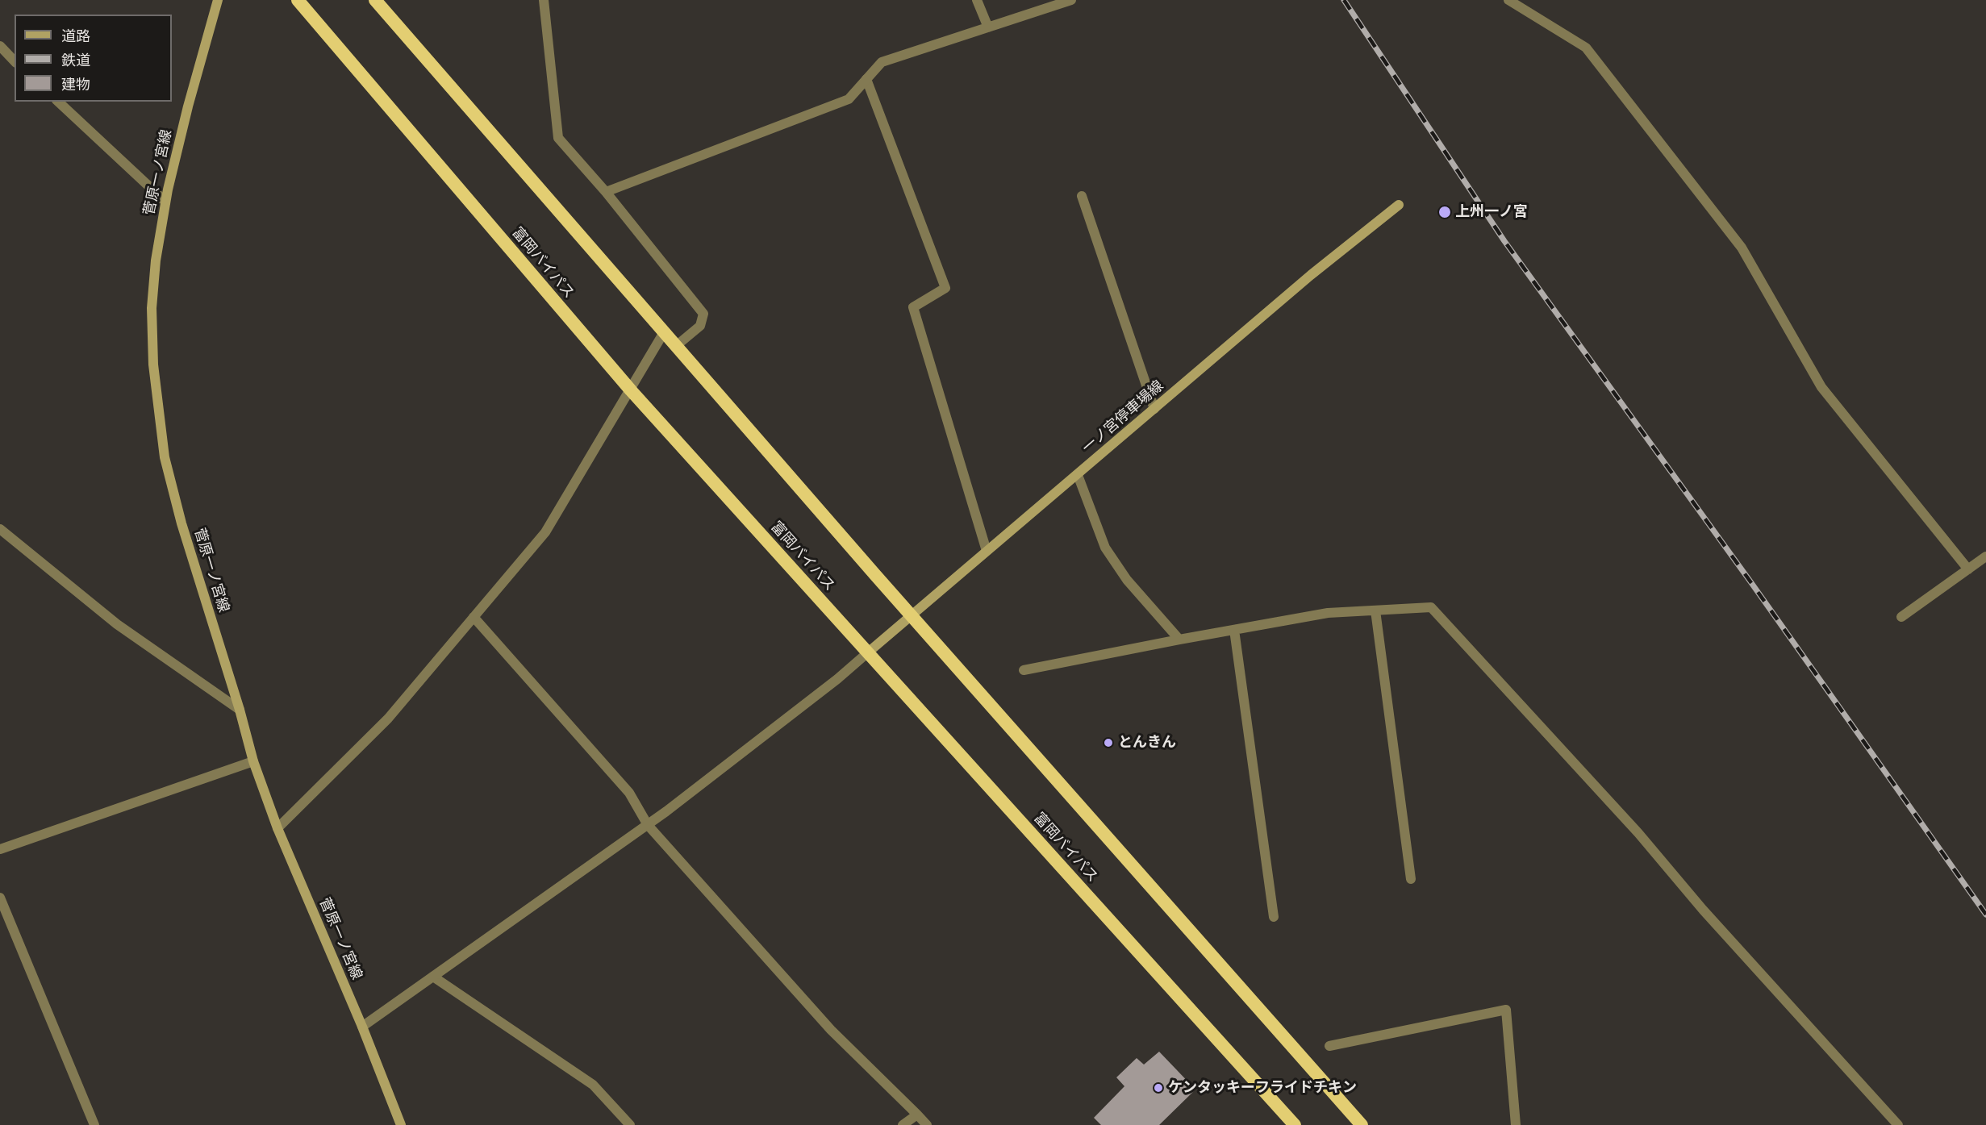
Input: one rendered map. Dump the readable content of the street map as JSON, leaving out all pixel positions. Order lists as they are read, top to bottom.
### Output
{
  "streets": {
    "highway": ["富岡バイパス"],
    "main road": ["菅原一ノ宮線", "一ノ宮停車場線"]
  },
  "crossings": [
    ["富岡バイパス", "一ノ宮停車場線"]
  ],
  "places": ["上州一ノ宮", "とんきん", "ケンタッキーフライドチキン"],
  "legend": ["道路", "鉄道", "建物"]
}
